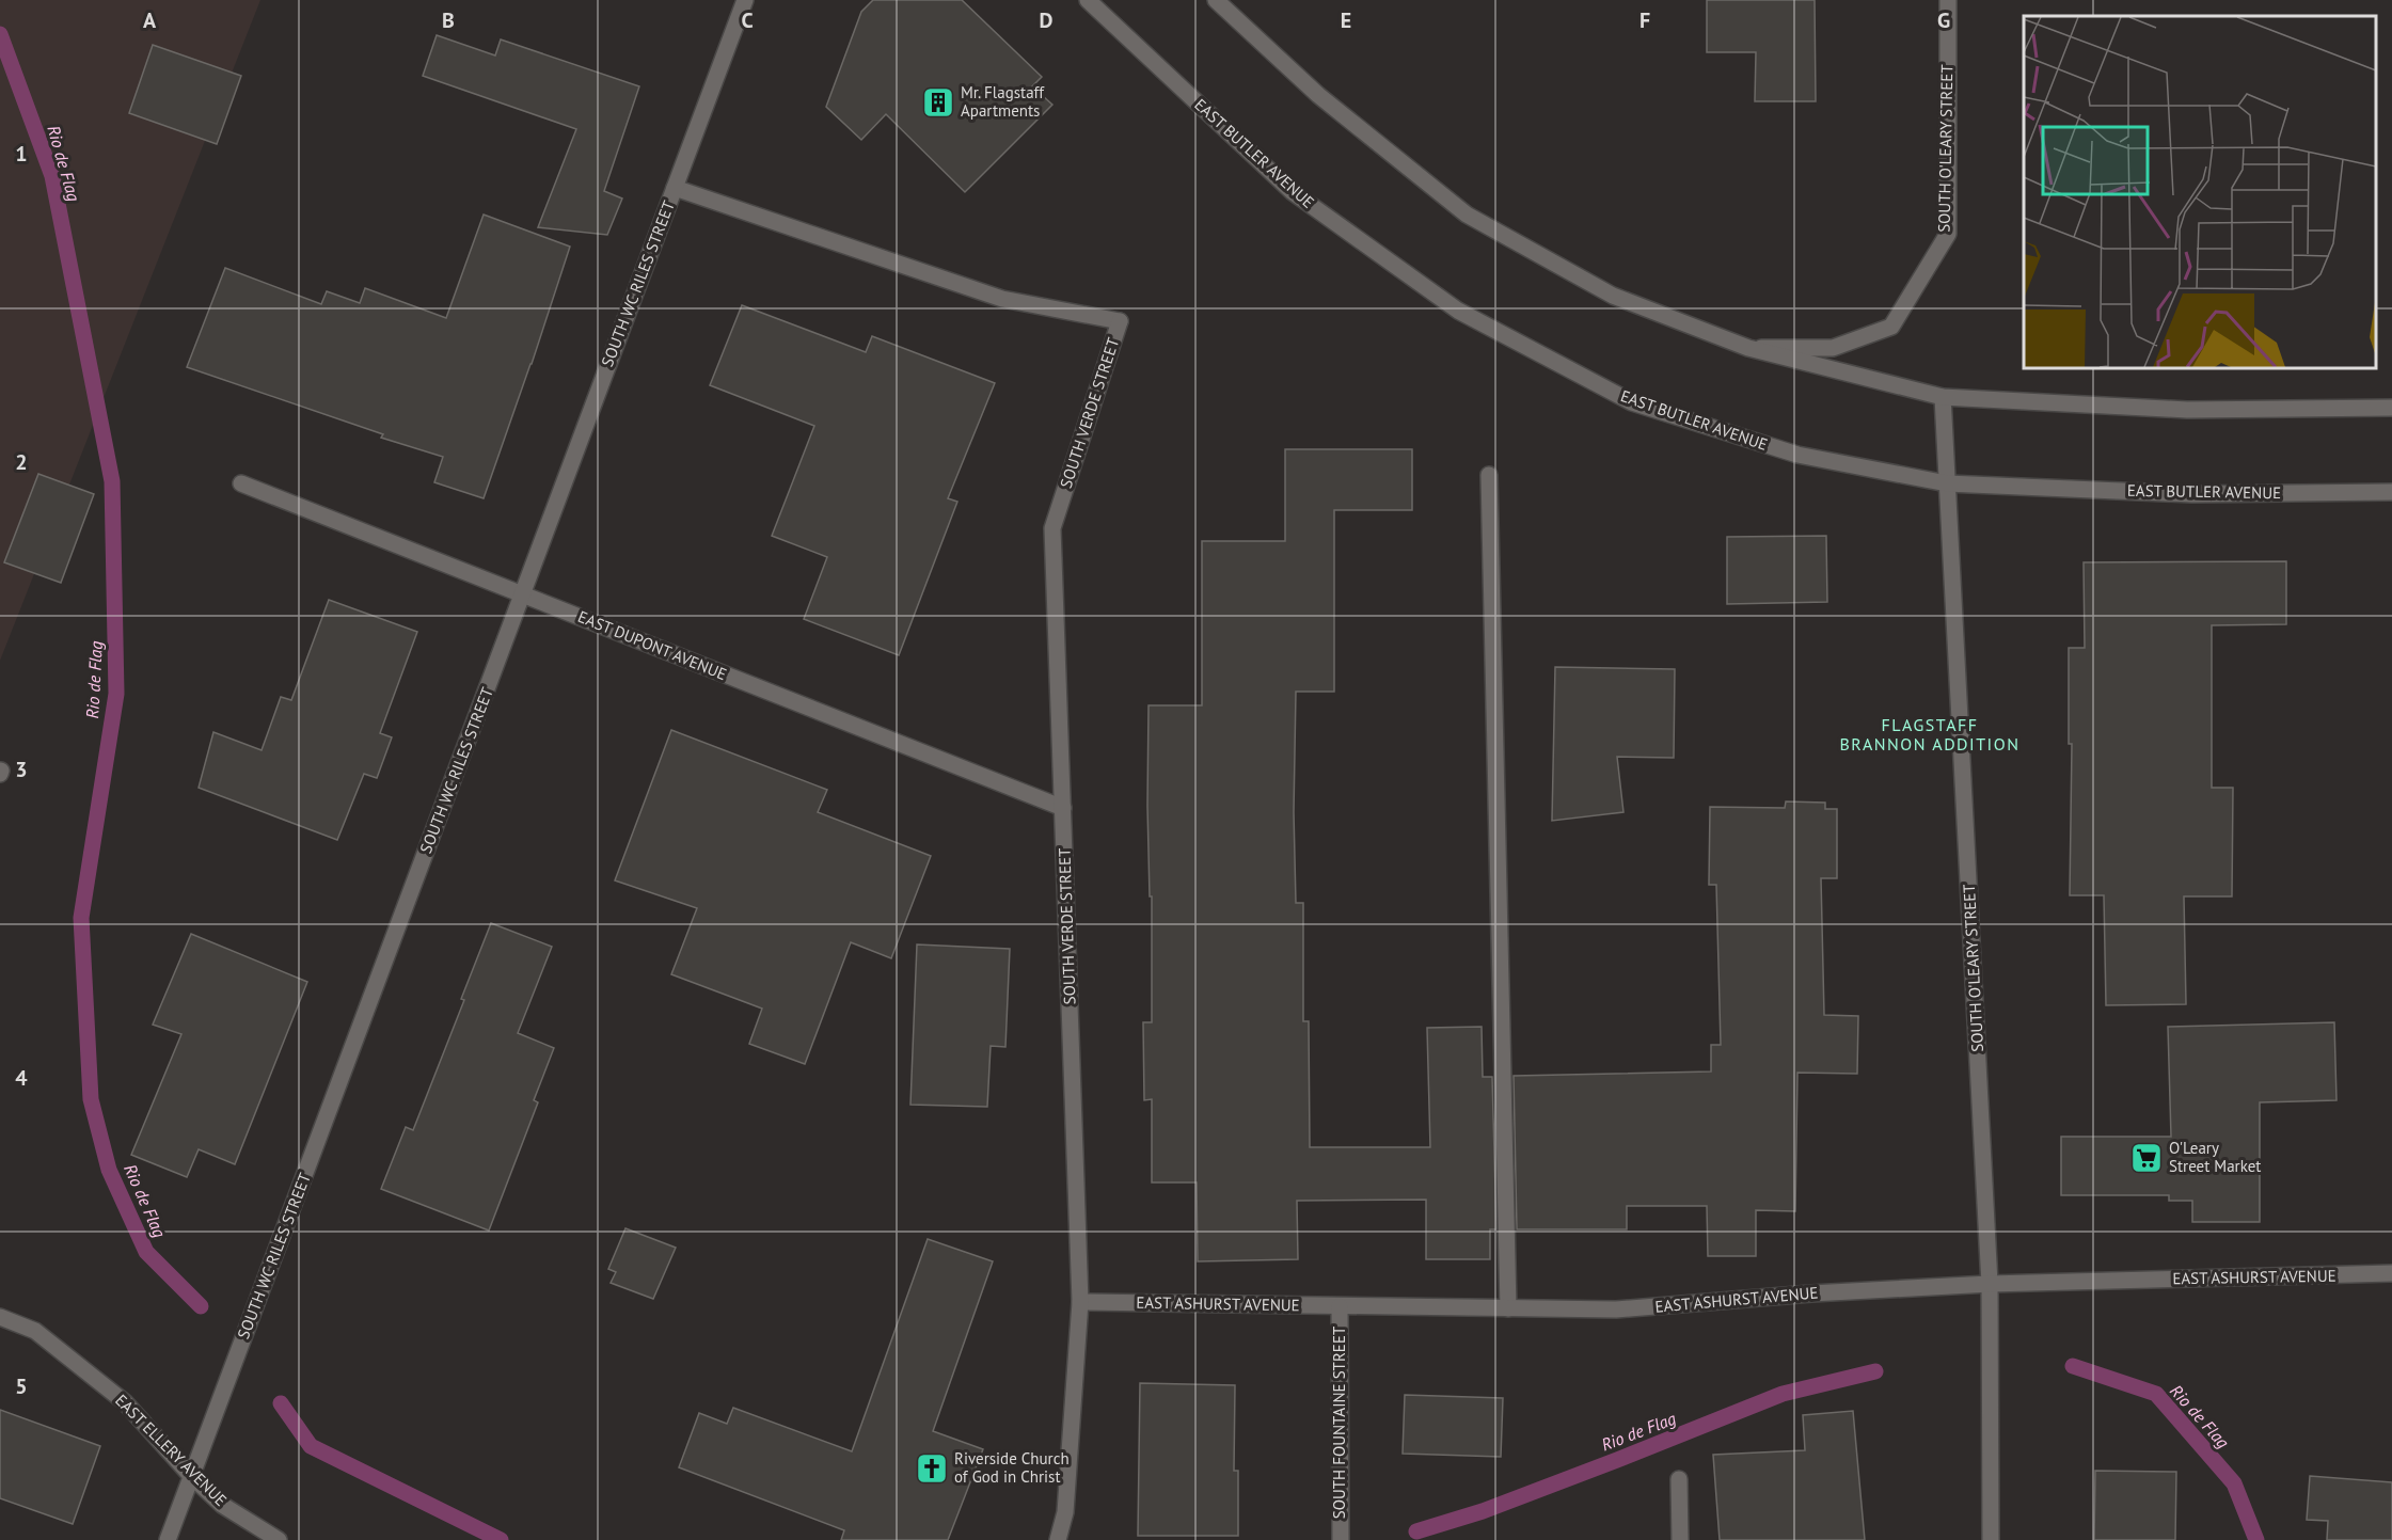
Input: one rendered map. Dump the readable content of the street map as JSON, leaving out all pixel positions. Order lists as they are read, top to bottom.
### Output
{
  "streets": {
    "street": [
      "SOUTH O'LEARY STREET",
      "EAST BUTLER AVENUE",
      "SOUTH WC RILES STREET",
      "SOUTH VERDE STREET",
      "EAST DUPONT AVENUE",
      "EAST ASHURST AVENUE",
      "SOUTH FOUNTAINE STREET",
      "EAST ELLERY AVENUE"
    ]
  },
  "crossings": [
    ["SOUTH O'LEARY STREET", "EAST BUTLER AVENUE"],
    ["SOUTH O'LEARY STREET", "EAST ASHURST AVENUE"],
    ["SOUTH WC RILES STREET", "SOUTH VERDE STREET"],
    ["SOUTH WC RILES STREET", "EAST DUPONT AVENUE"],
    ["SOUTH WC RILES STREET", "EAST ELLERY AVENUE"],
    ["SOUTH VERDE STREET", "EAST DUPONT AVENUE"],
    ["SOUTH VERDE STREET", "EAST ASHURST AVENUE"],
    ["EAST ASHURST AVENUE", "SOUTH FOUNTAINE STREET"]
  ],
  "districts": ["FLAGSTAFF BRANNON ADDITION"],
  "water": ["Rio de Flag"],
  "places": {
    "building": ["Mr. Flagstaff Apartments"],
    "supermarket": ["O'Leary Street Market"],
    "church": ["Riverside Church of God in Christ"]
  },
  "grid": {
    "columns": [
      "A",
      "B",
      "C",
      "D",
      "E",
      "F",
      "G"
    ],
    "rows": [
      "1",
      "2",
      "3",
      "4",
      "5"
    ]
  }
}
